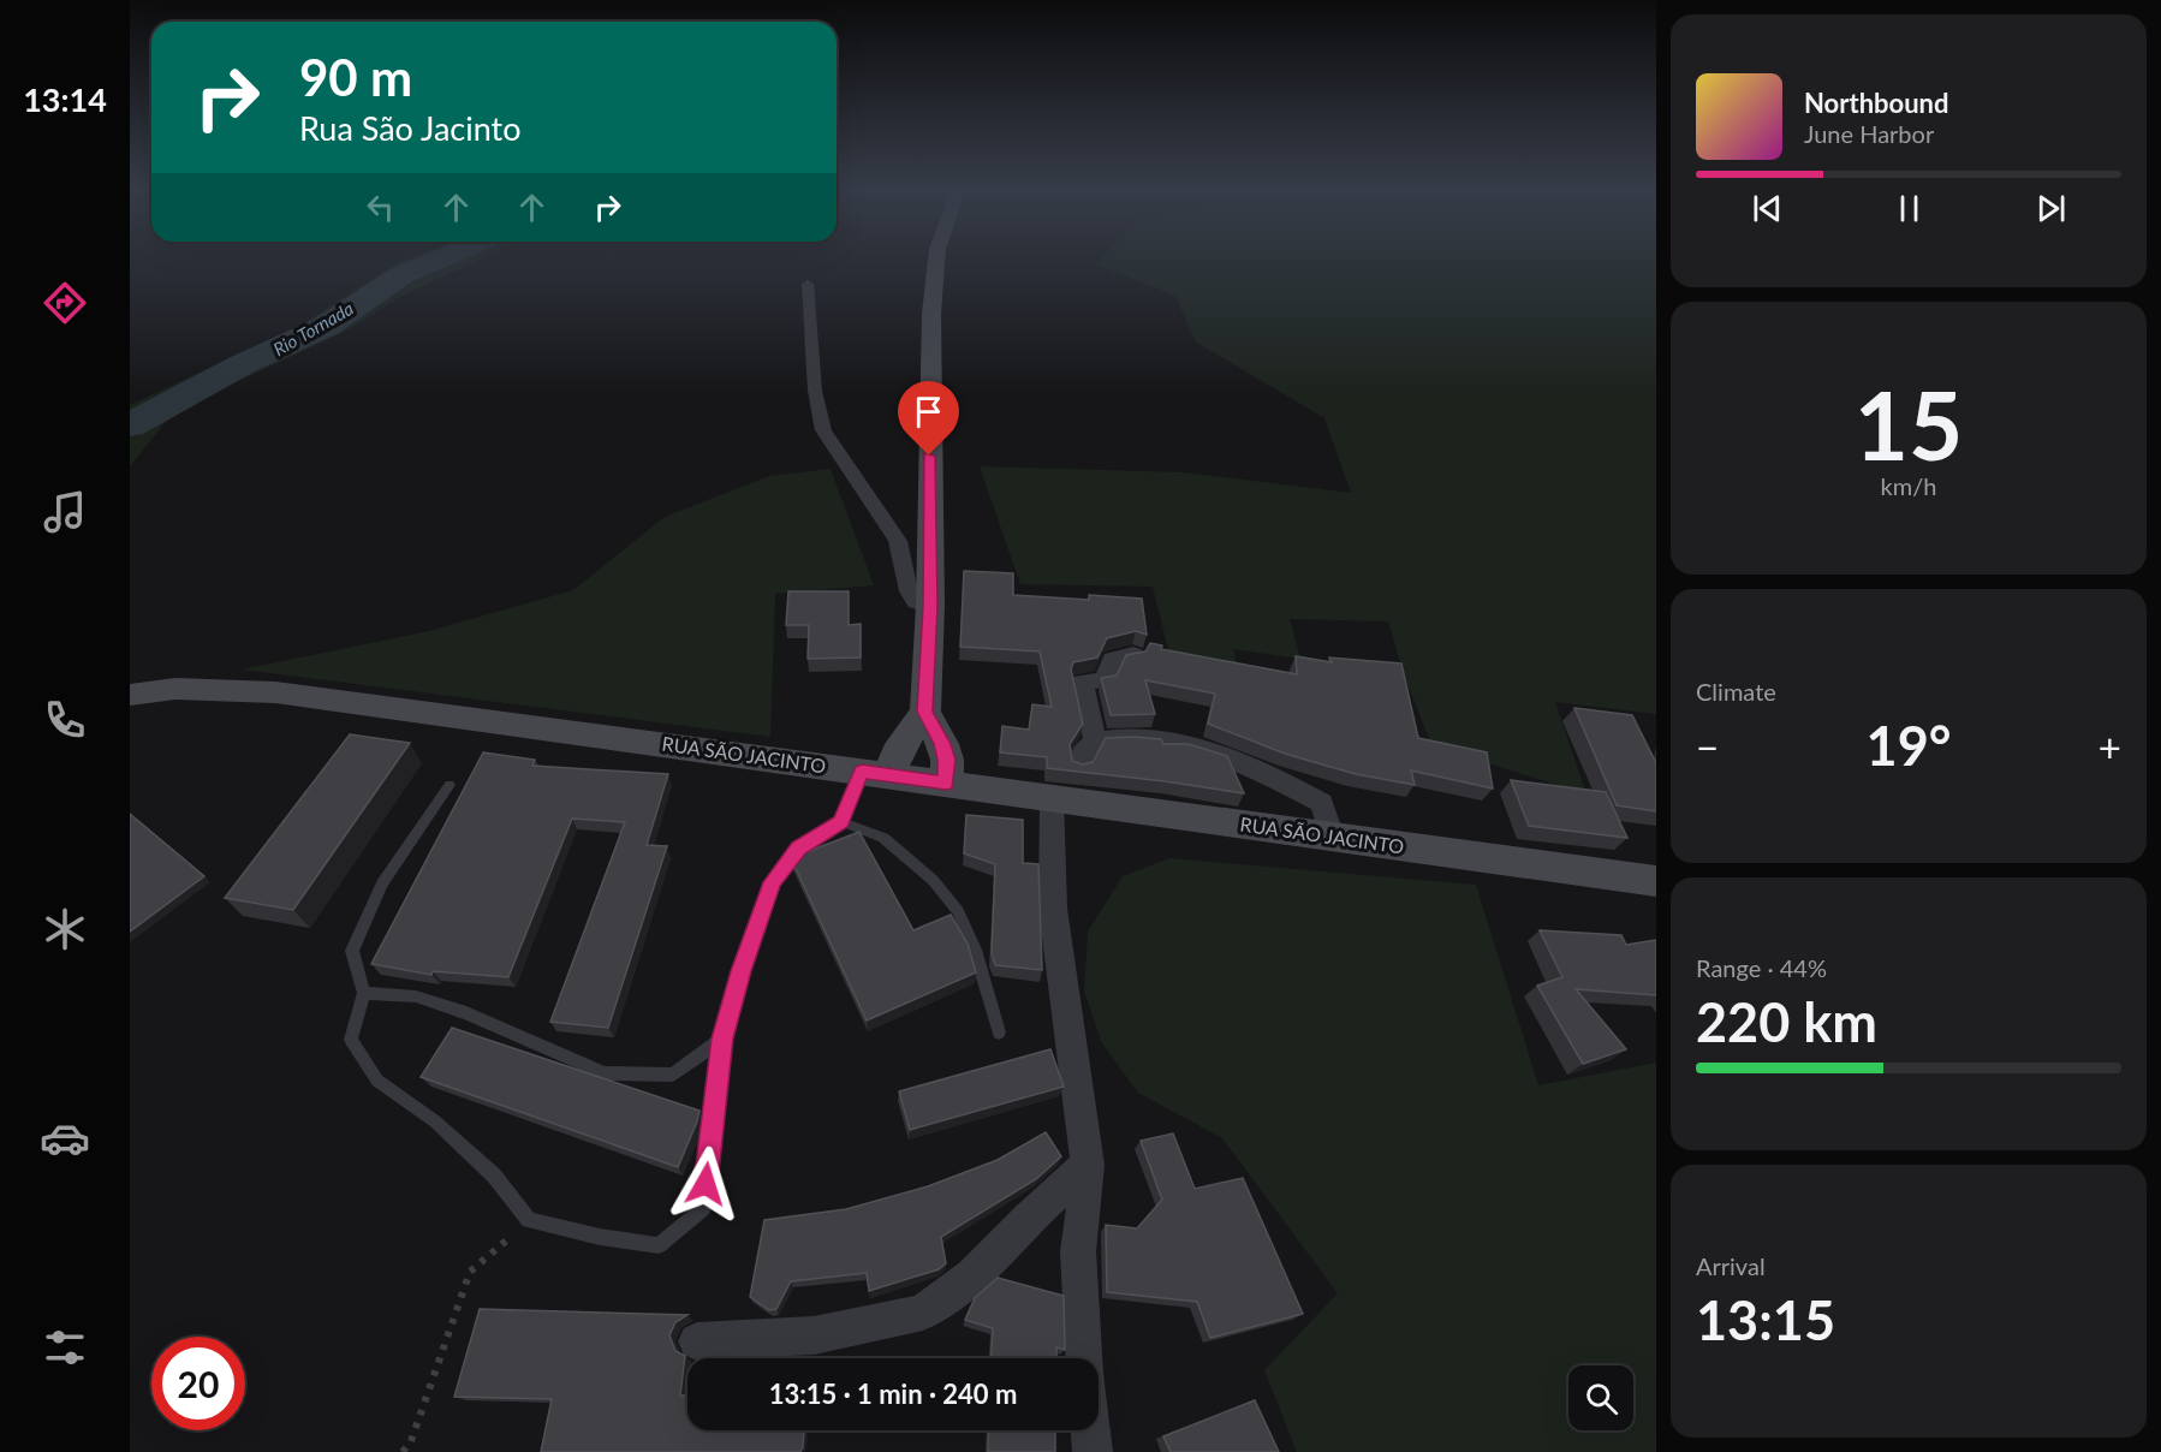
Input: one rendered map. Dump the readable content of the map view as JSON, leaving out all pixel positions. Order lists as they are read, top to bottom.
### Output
{
  "streets": {
    "street": ["RUA SÃO JACINTO"]
  },
  "water": ["Rio Tornada"],
  "page": {
    "tabs": "13:14",
    "turn": ["90 m", "Rua São Jacinto"],
    "song": ["Northbound", "June Harbor"],
    "tile": [
      ["15", "km/h"],
      "Climate",
      ["Range · 44%", "220 km"],
      ["Arrival", "13:15"]
    ],
    "heat": ["−", "19°", "+"],
    "limit": "20",
    "trip": "13:15 · 1 min · 240 m"
  }
}
